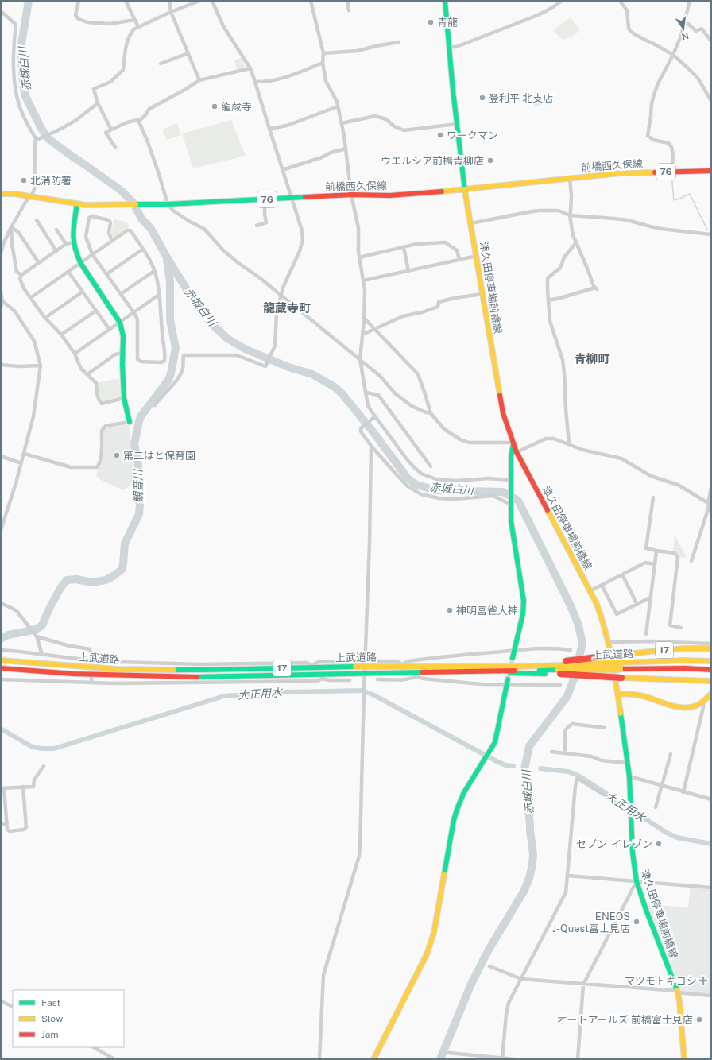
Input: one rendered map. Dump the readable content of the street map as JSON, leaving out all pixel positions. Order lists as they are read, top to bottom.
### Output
{
  "streets": {
    "main road": [
      "前橋西久保線",
      "76",
      "津久田停車場前橋線",
      "17",
      "上武道路"
    ]
  },
  "crossings": [
    ["前橋西久保線", "津久田停車場前橋線"],
    ["17", "上武道路"]
  ],
  "districts": ["龍蔵寺町", "青柳町"],
  "water": ["赤城白川", "観音川", "大正用水"],
  "places": {
    "other": [
      "青龍",
      "登利平 北支店",
      "龍蔵寺",
      "ワークマン",
      "ウエルシア前橋青柳店",
      "北消防署",
      "第二はと保育園",
      "神明宮雀大神",
      "セブン-イレブン",
      "ENEOS J-Quest富士見店",
      "オートアールズ 前橋富士見店"
    ],
    "health": ["マツモトキヨシ"]
  },
  "legend": ["Fast", "Slow", "Jam"],
  "north": "bottom"
}
